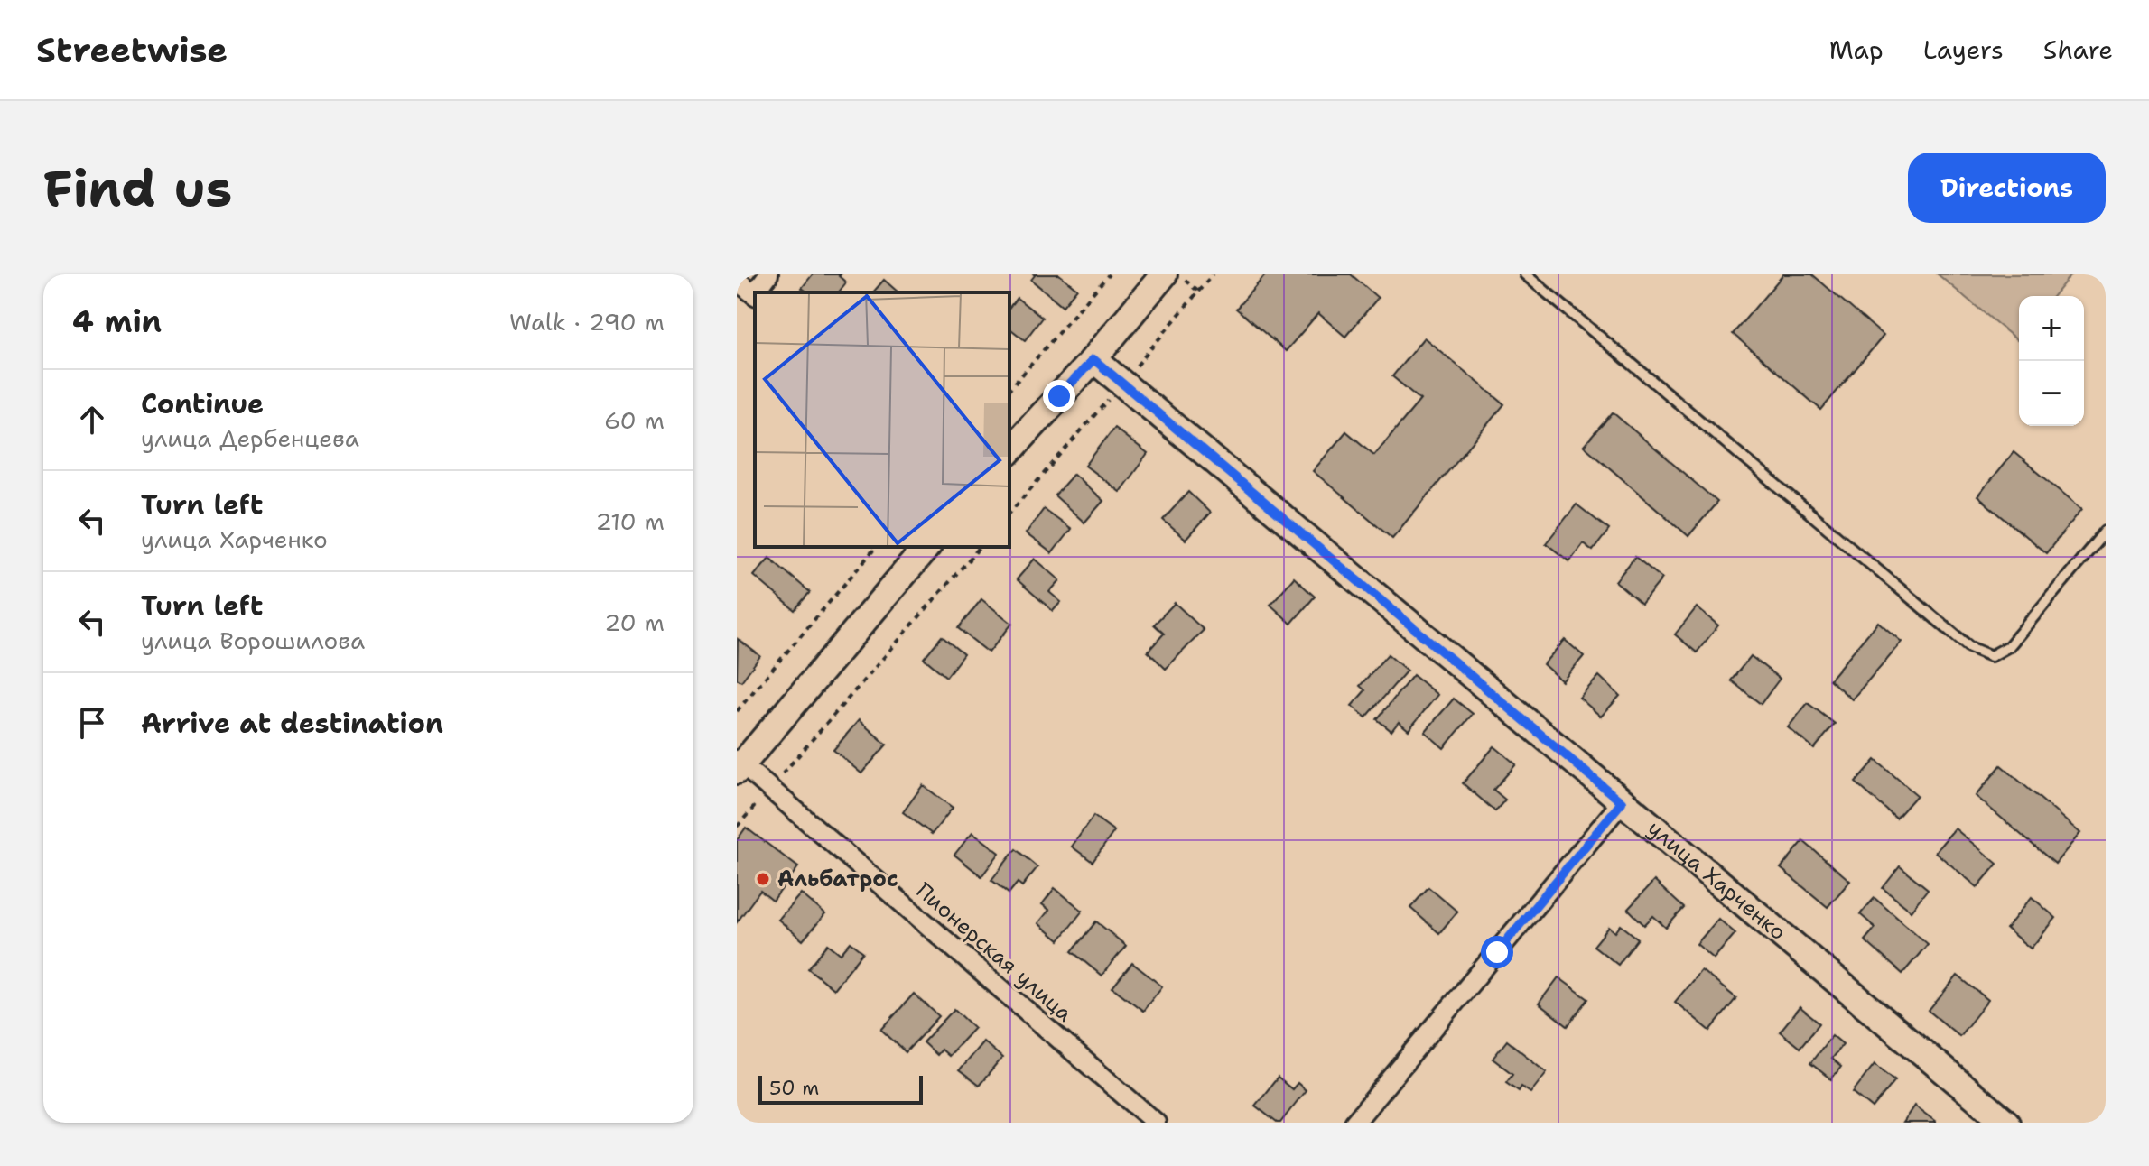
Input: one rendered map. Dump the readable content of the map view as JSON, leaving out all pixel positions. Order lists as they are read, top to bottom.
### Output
{
  "streets": {
    "street": ["улица Харченко", "Пионерская улица"]
  },
  "places": ["Альбатрос"],
  "scale_bar": "50 m",
  "page": {
    "header": "Streetwise",
    "nav": ["Map", "Layers", "Share"],
    "buttons": "Directions",
    "title": "Find us",
    "heading": ["4 min", "Walk · 290 m"],
    "map_buttons": ["+", "−"],
    "list": [
      ["Continue", "улица Дербенцева", "60 m"],
      ["Turn left", "улица Харченко", "210 m"],
      ["Turn left", "улица Ворошилова", "20 m"],
      "Arrive at destination"
    ],
    "scale": "50 m"
  }
}
